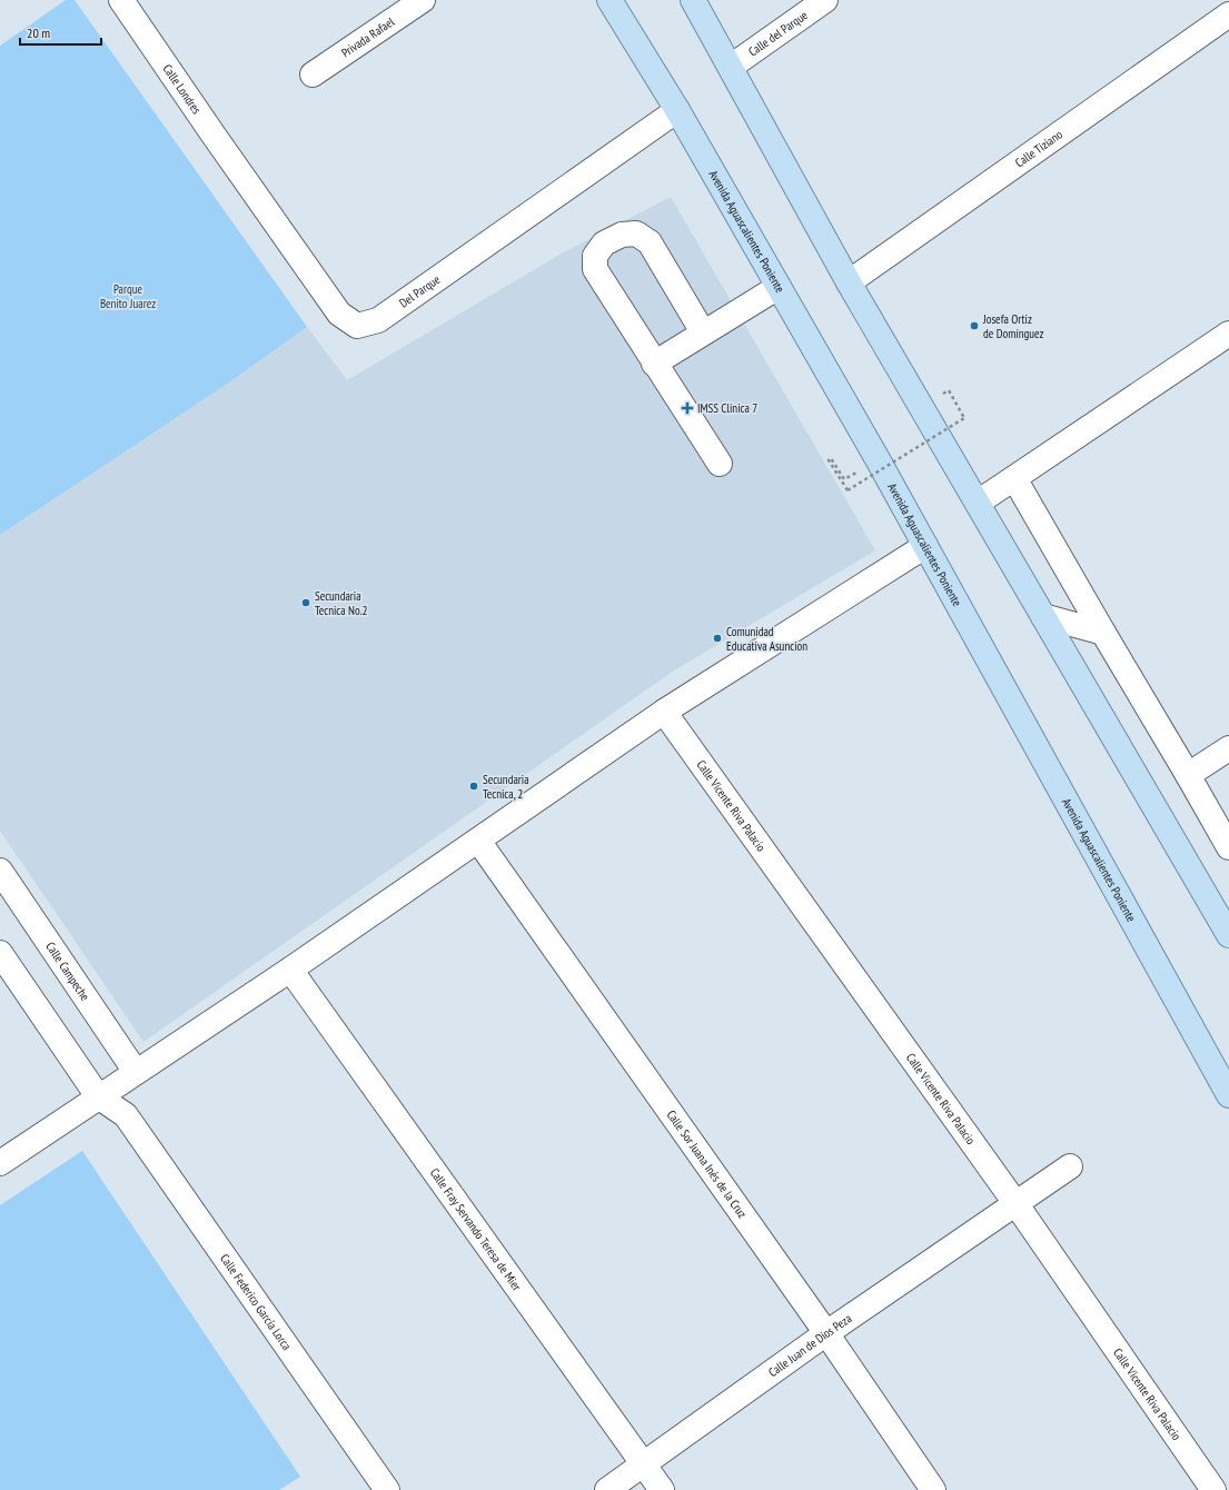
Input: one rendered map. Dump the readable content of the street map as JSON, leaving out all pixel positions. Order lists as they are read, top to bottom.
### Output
{
  "streets": {
    "main road": ["Avenida Aguascalientes Poniente"],
    "street": [
      "Calle del Parque",
      "Privada Rafael",
      "Calle Londres",
      "Calle Tiziano",
      "Del Parque",
      "Calle Vicente Riva Palacio",
      "Calle Campeche",
      "Calle Sor Juana Inés de la Cruz",
      "Calle Fray Servando Teresa de Mier",
      "Calle Federico García Lorca",
      "Calle Juan de Dios Peza"
    ]
  },
  "crossings": [
    ["Calle Londres", "Del Parque"],
    ["Avenida Aguascalientes Poniente", "Del Parque"],
    ["Calle Vicente Riva Palacio", "Calle Juan de Dios Peza"],
    ["Calle Sor Juana Inés de la Cruz", "Calle Juan de Dios Peza"],
    ["Calle Fray Servando Teresa de Mier", "Calle Juan de Dios Peza"]
  ],
  "parks": ["Parque Benito Juarez"],
  "places": {
    "other": [
      "Josefa Ortiz de Domínguez",
      "Secundaria Tecnica No.2",
      "Comunidad Educativa Asuncion",
      "Secundaria Tecnica, 2"
    ],
    "health": ["IMSS Clinica 7"]
  },
  "scale_bar": "20 m"
}
